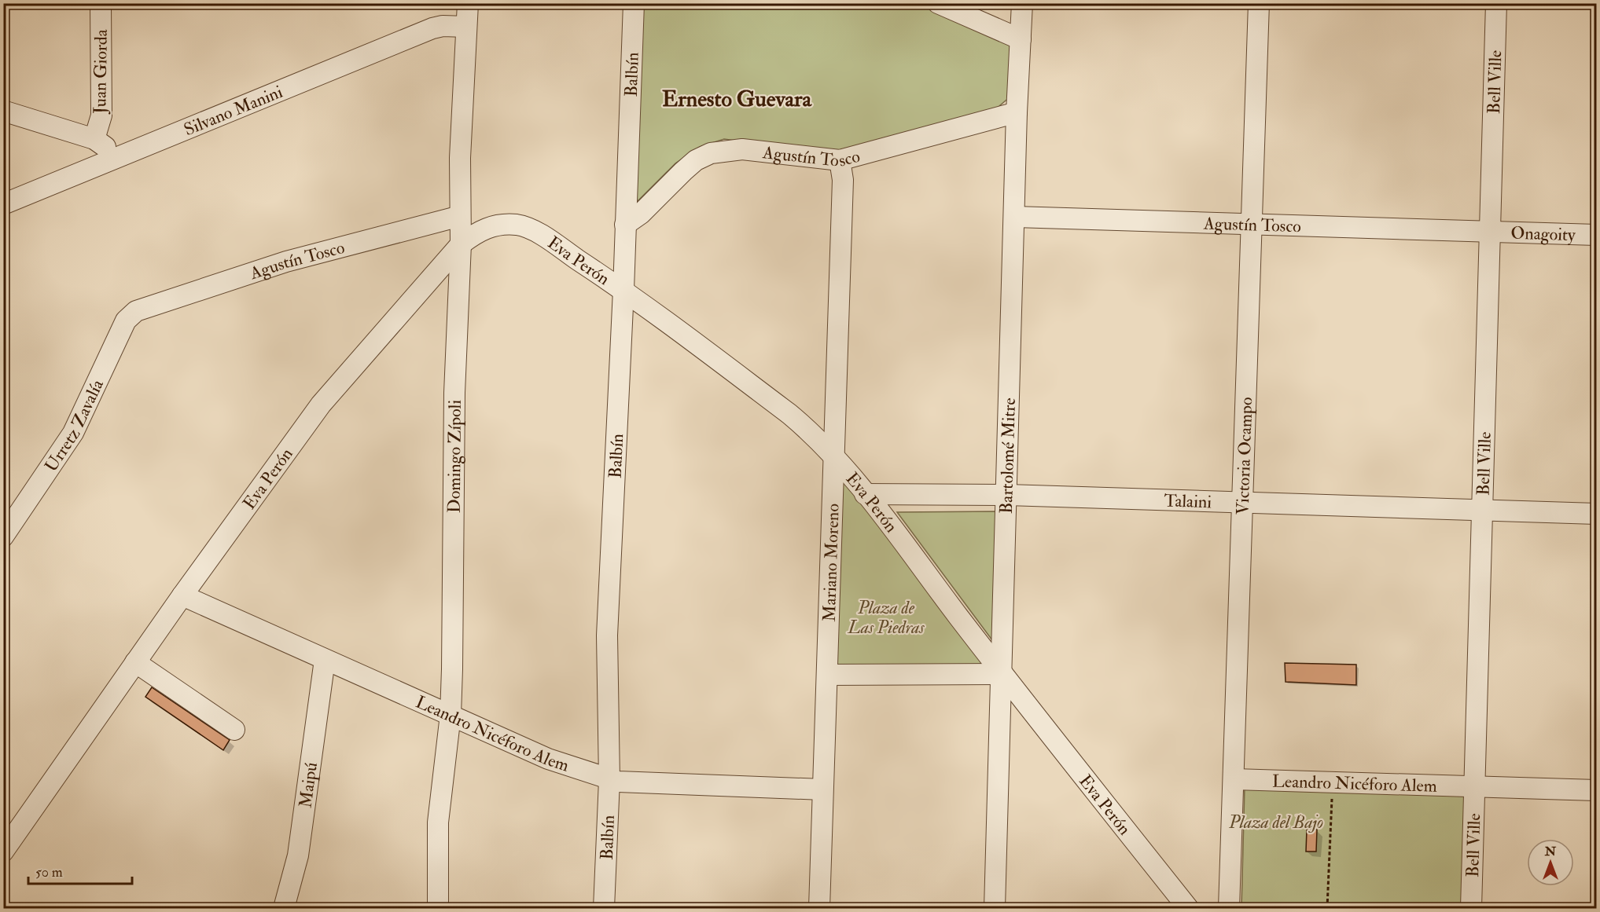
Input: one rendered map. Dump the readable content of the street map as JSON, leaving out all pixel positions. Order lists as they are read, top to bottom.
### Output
{
  "streets": {
    "street": [
      "Juan Giorda",
      "Balbín",
      "Bell Ville",
      "Silvano Manini",
      "Agustín Tosco",
      "Onagoity",
      "Eva Perón",
      "Urretz Zavalía",
      "Bartolomé Mitre",
      "Domingo Zípoli",
      "Victoria Ocampo",
      "Talaini",
      "Mariano Moreno",
      "Leandro Nicéforo Alem",
      "Maipú"
    ]
  },
  "crossings": [
    ["Balbín", "Agustín Tosco"],
    ["Balbín", "Eva Perón"],
    ["Balbín", "Leandro Nicéforo Alem"],
    ["Bell Ville", "Agustín Tosco"],
    ["Bell Ville", "Onagoity"],
    ["Bell Ville", "Talaini"],
    ["Bell Ville", "Leandro Nicéforo Alem"],
    ["Silvano Manini", "Domingo Zípoli"],
    ["Agustín Tosco", "Onagoity"],
    ["Agustín Tosco", "Urretz Zavalía"],
    ["Agustín Tosco", "Bartolomé Mitre"],
    ["Agustín Tosco", "Domingo Zípoli"],
    ["Agustín Tosco", "Victoria Ocampo"],
    ["Agustín Tosco", "Mariano Moreno"],
    ["Eva Perón", "Bartolomé Mitre"],
    ["Eva Perón", "Domingo Zípoli"],
    ["Eva Perón", "Talaini"],
    ["Eva Perón", "Mariano Moreno"],
    ["Eva Perón", "Leandro Nicéforo Alem"],
    ["Bartolomé Mitre", "Talaini"],
    ["Domingo Zípoli", "Leandro Nicéforo Alem"],
    ["Victoria Ocampo", "Talaini"],
    ["Victoria Ocampo", "Leandro Nicéforo Alem"],
    ["Mariano Moreno", "Leandro Nicéforo Alem"],
    ["Leandro Nicéforo Alem", "Maipú"]
  ],
  "districts": ["Ernesto Guevara"],
  "parks": ["Plaza de Las Piedras", "Plaza del Bajo"],
  "scale_bar": "50 m",
  "north": "top"
}
